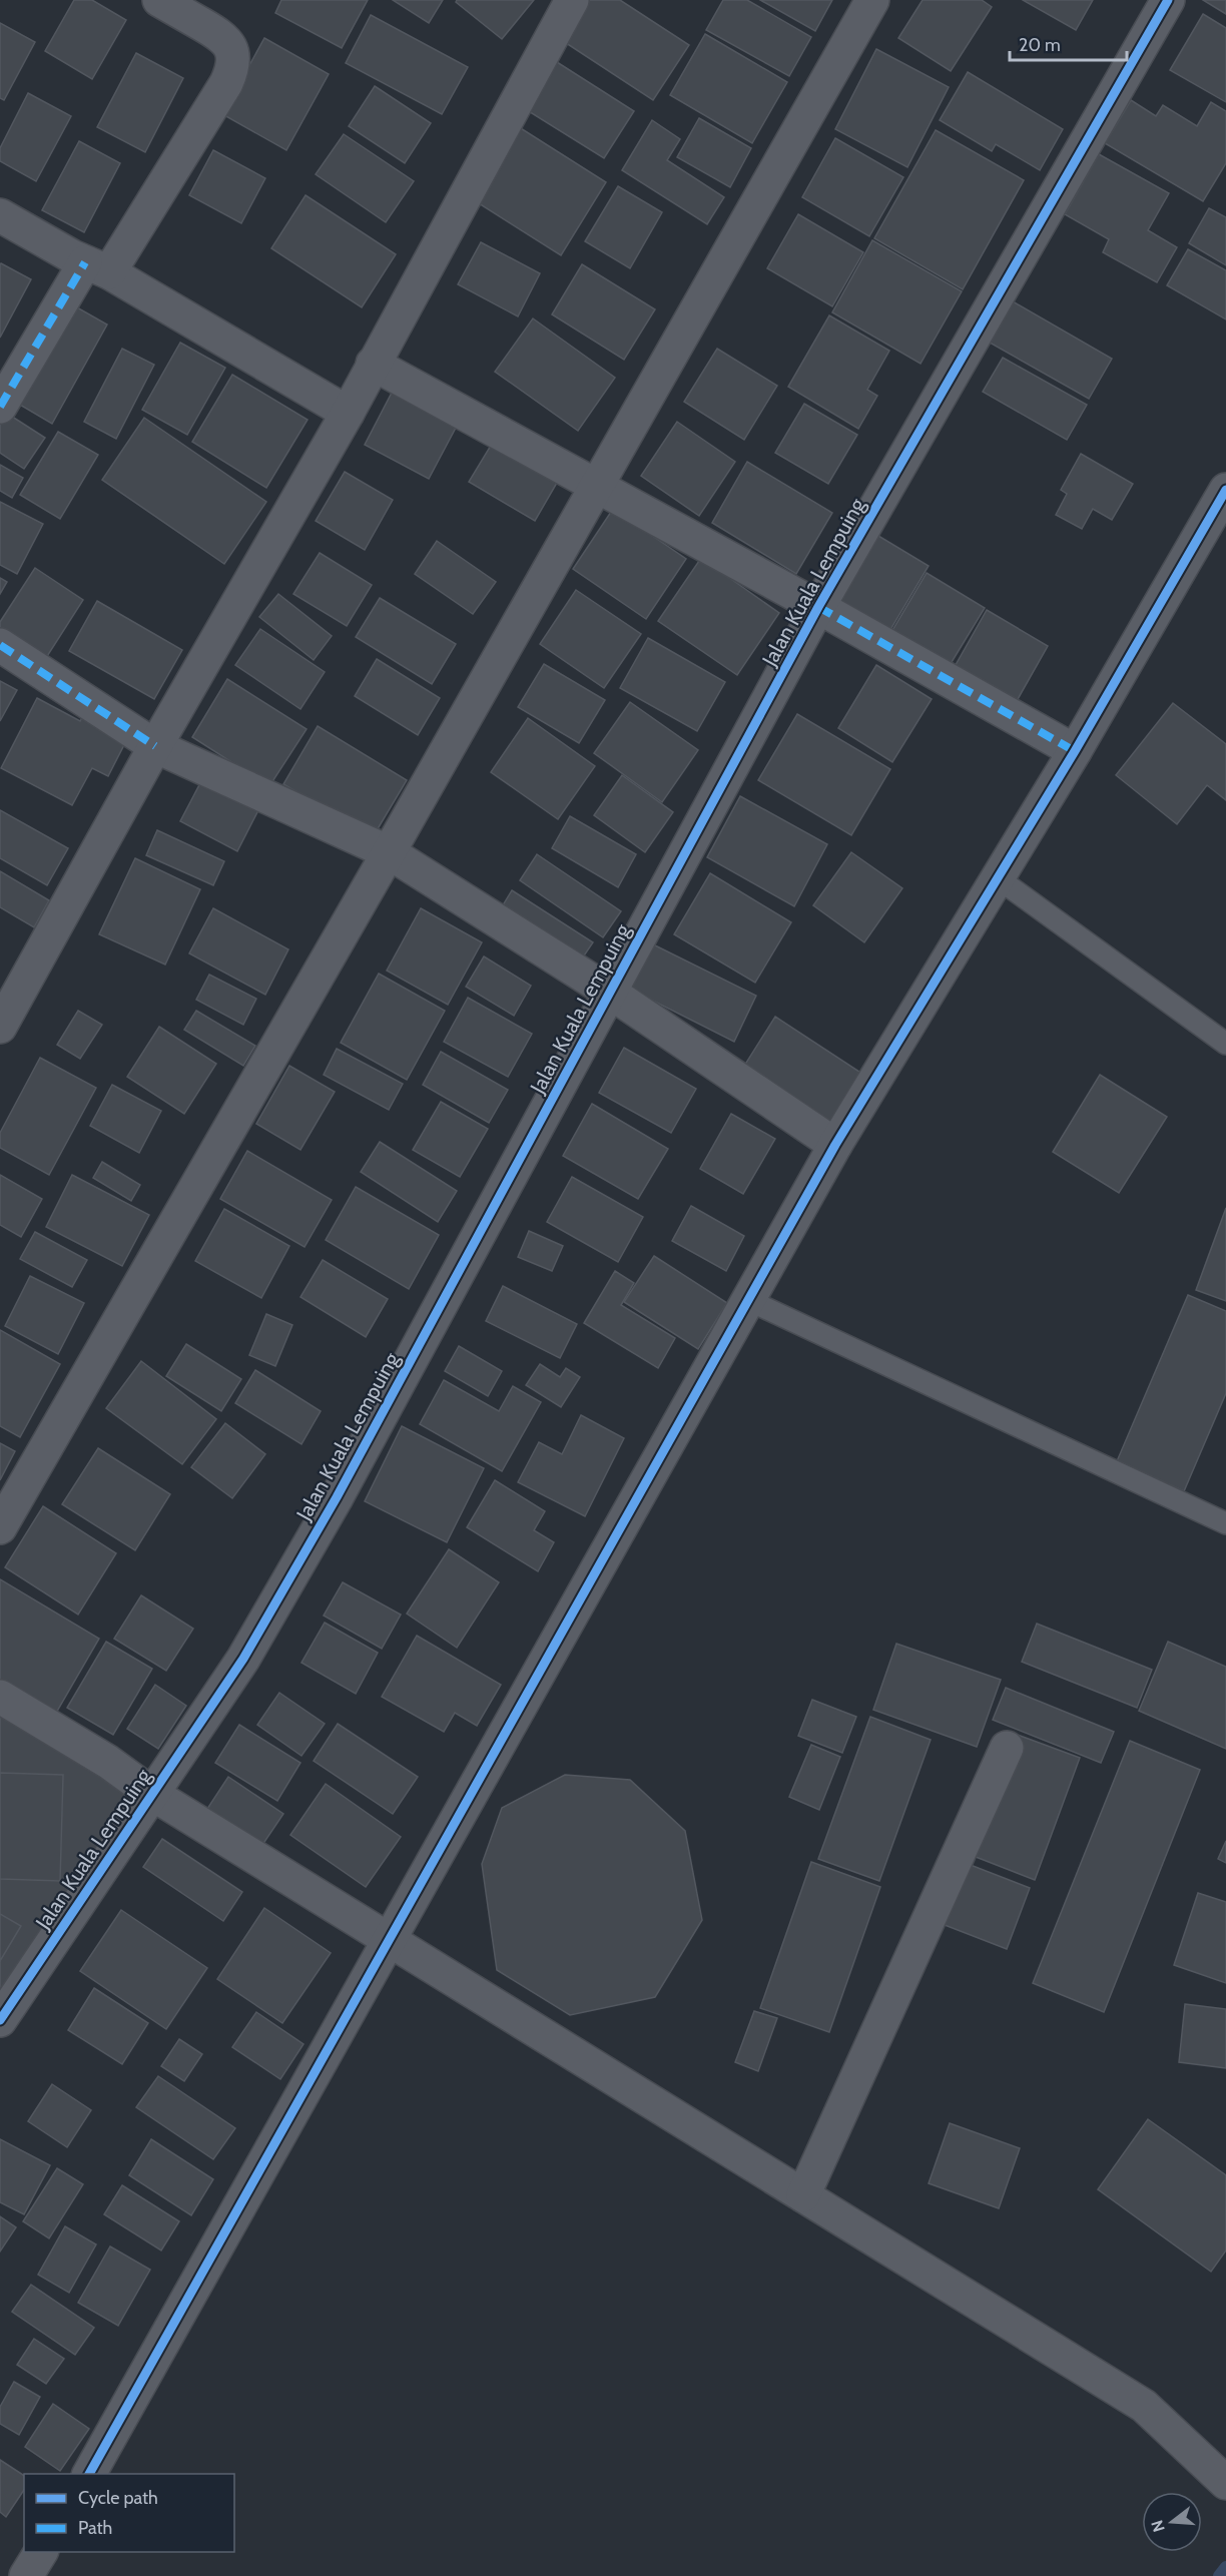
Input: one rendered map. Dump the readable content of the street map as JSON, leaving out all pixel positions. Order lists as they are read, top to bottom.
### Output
{
  "streets": {
    "street": ["Jalan Kuala Lempuing"]
  },
  "legend": ["Cycle path", "Path"],
  "scale_bar": "20 m",
  "north": "left"
}
